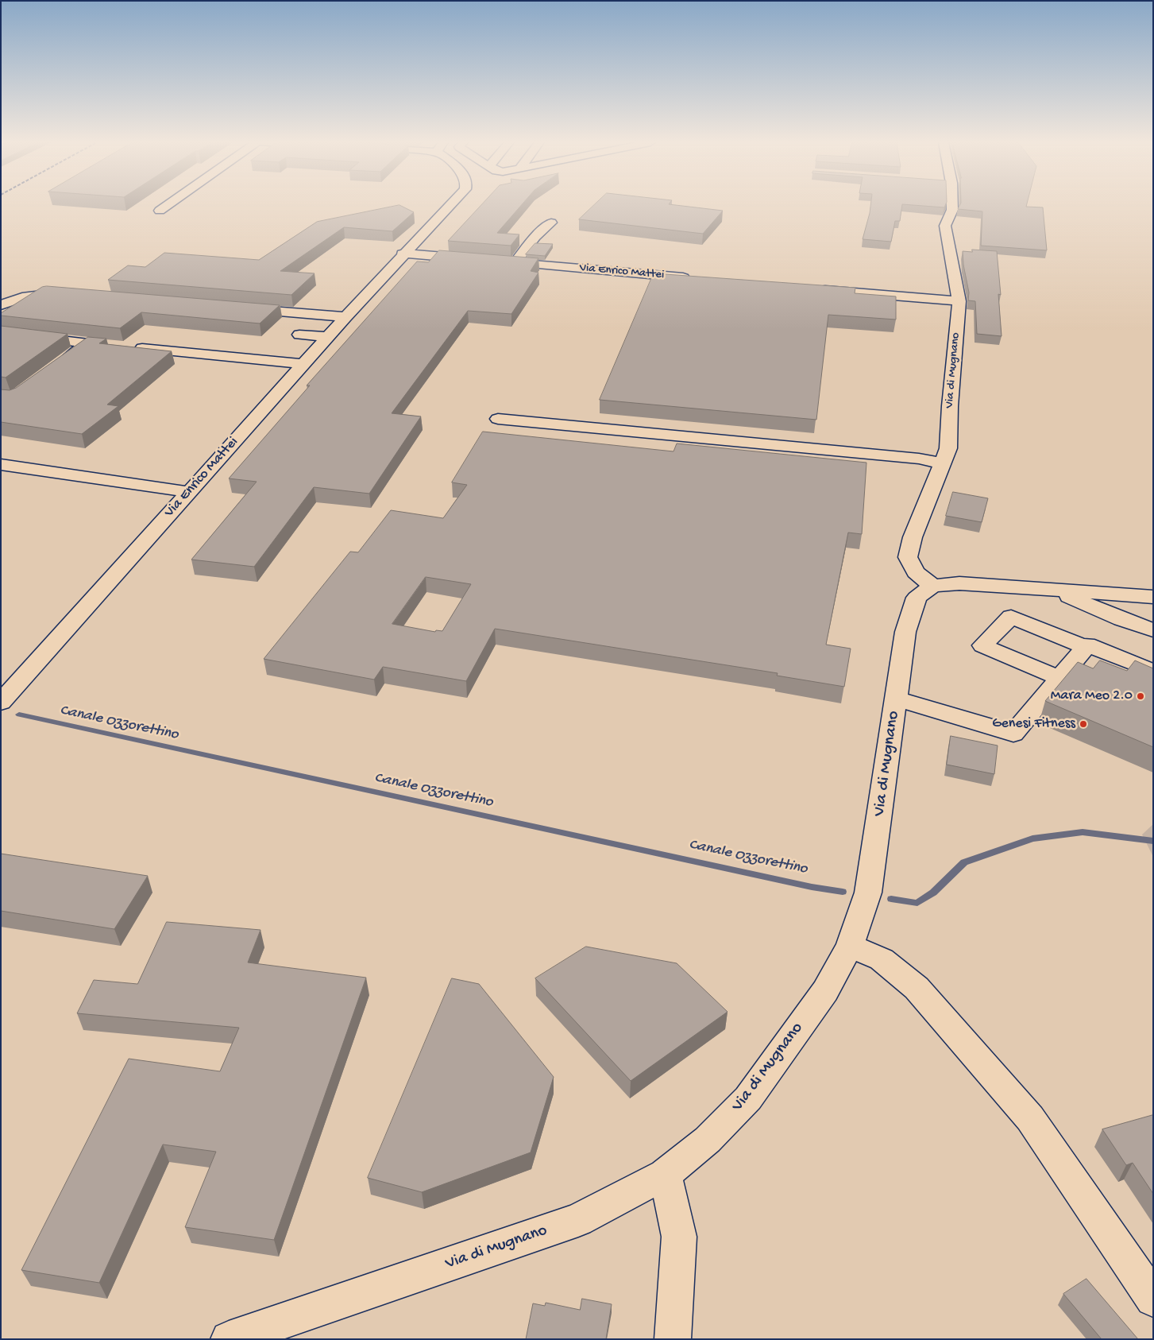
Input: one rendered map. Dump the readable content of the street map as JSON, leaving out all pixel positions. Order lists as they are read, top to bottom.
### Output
{
  "streets": {
    "street": ["Via Enrico Mattei", "Via di Mugnano"]
  },
  "water": ["Canale Ozzorettino"],
  "places": ["Mara Meo 2.0", "Genesi Fitness"]
}
